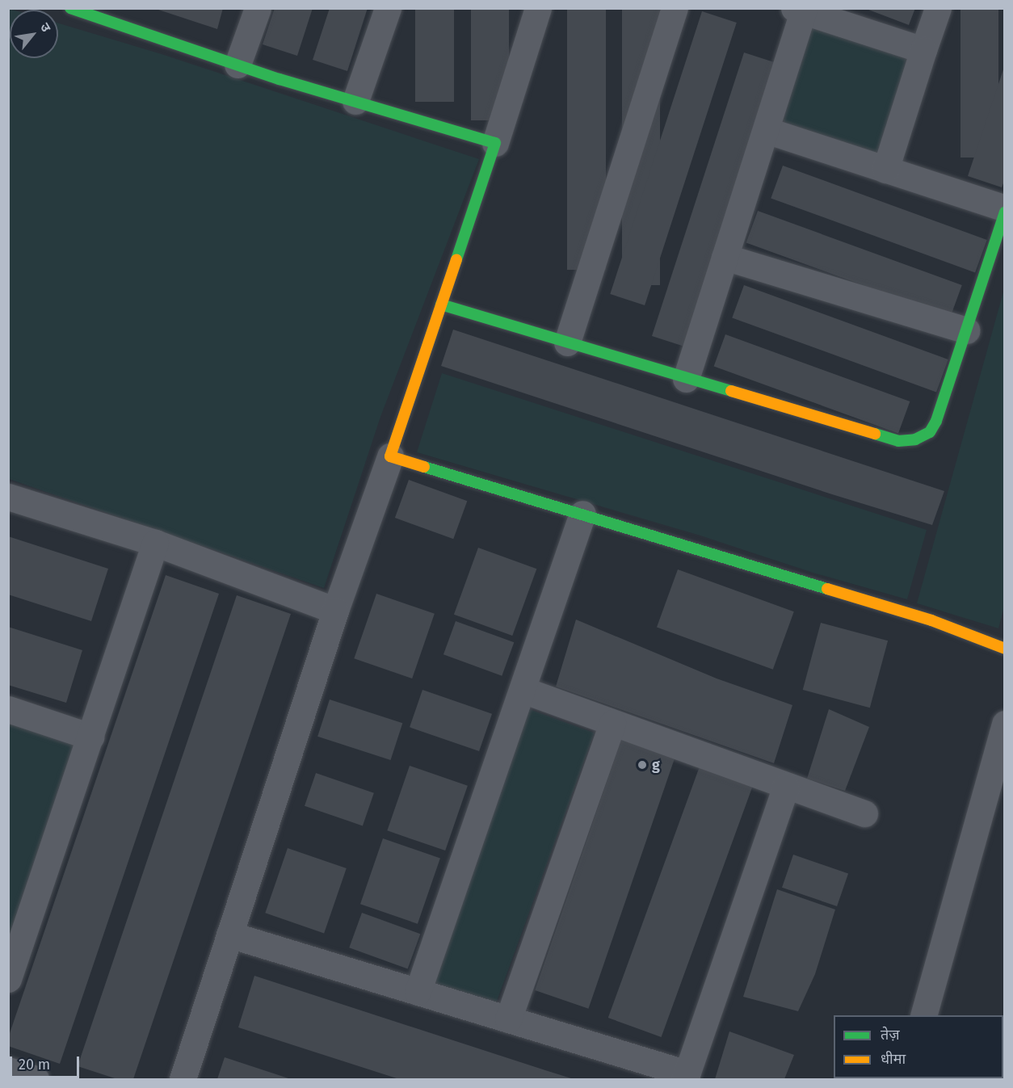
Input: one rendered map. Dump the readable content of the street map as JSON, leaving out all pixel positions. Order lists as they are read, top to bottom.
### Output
{
  "places": ["g"],
  "legend": ["तेज़", "धीमा"],
  "scale_bar": "20 m",
  "north": "top right"
}
